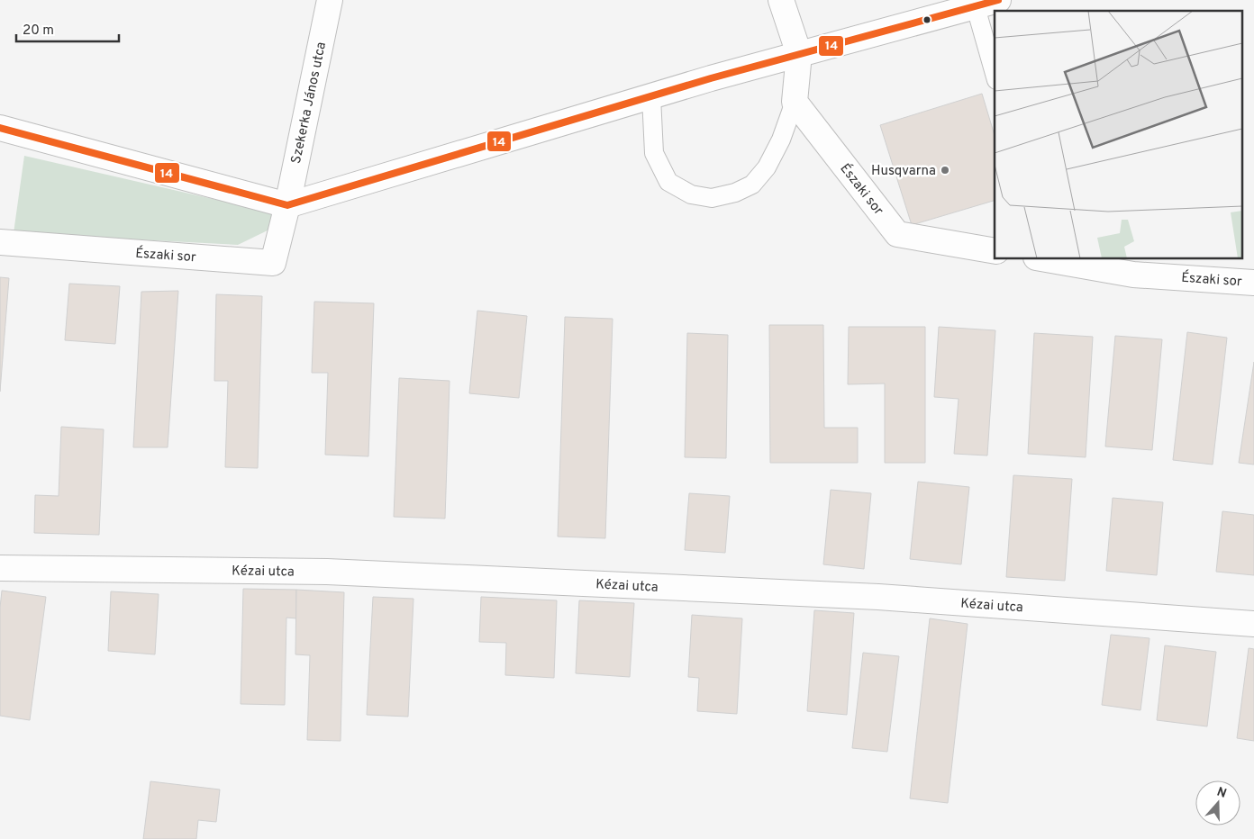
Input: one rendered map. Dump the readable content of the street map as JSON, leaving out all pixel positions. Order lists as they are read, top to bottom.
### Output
{
  "streets": {
    "street": ["Szekerka János utca", "Északi sor", "Kézai utca"]
  },
  "crossings": [
    ["Szekerka János utca", "Északi sor"]
  ],
  "places": ["Husqvarna"],
  "lines": ["transit line 14"],
  "scale_bar": "20 m",
  "north": "top"
}
